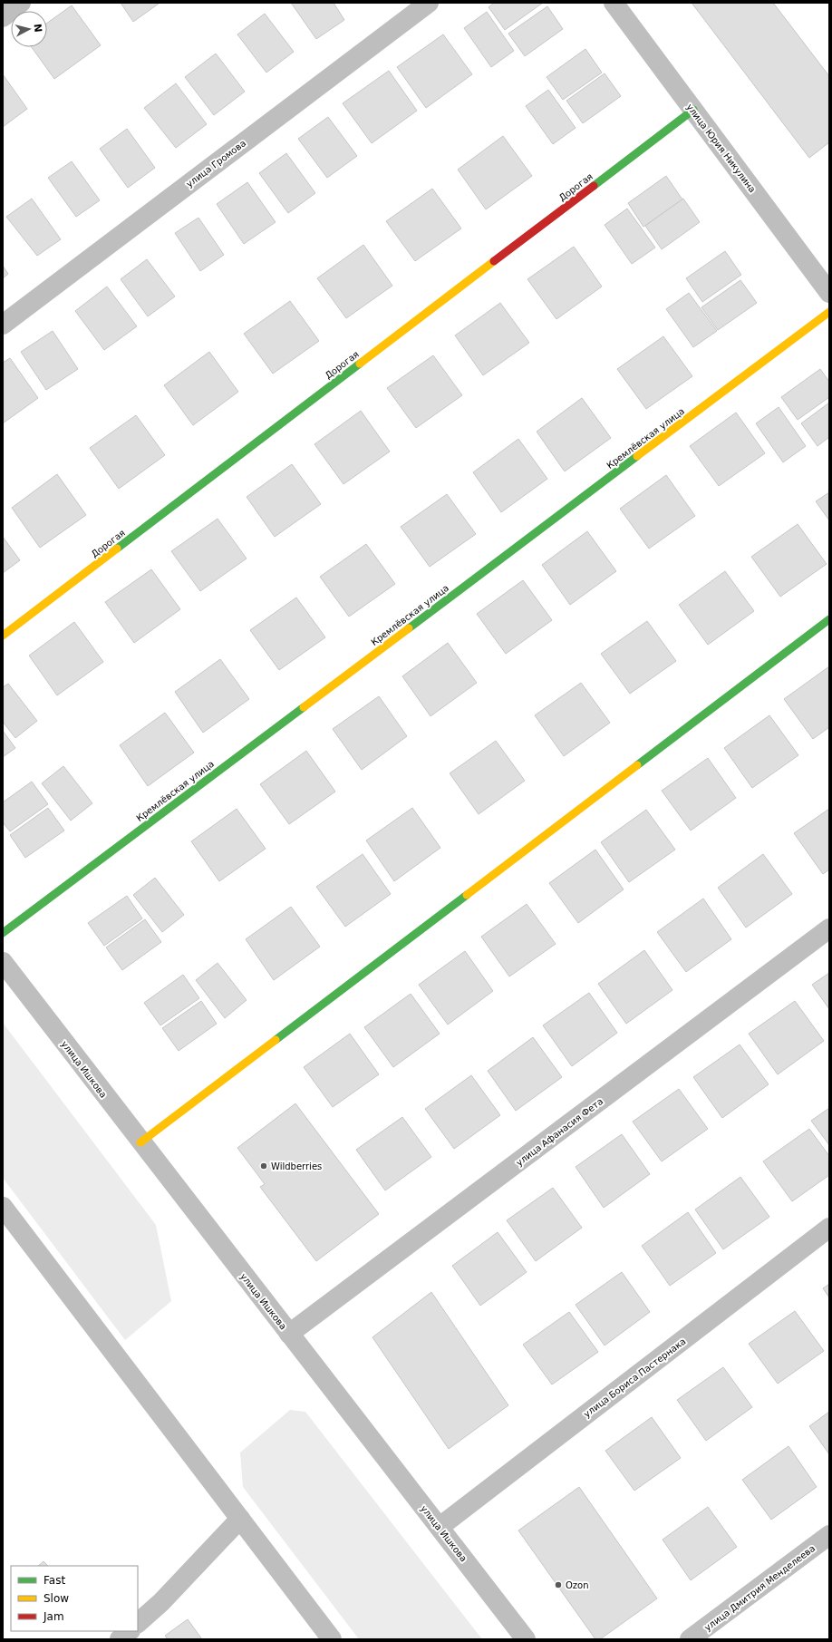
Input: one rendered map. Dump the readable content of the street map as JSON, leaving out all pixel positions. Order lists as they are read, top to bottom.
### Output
{
  "streets": {
    "street": [
      "улица Юрия Никулина",
      "улица Громова",
      "Дорогая",
      "Кремлёвская улица",
      "улица Ишкова",
      "улица Афанасия Фета",
      "улица Бориса Пастернака",
      "улица Дмитрия Менделеева"
    ]
  },
  "crossings": [
    ["улица Юрия Никулина", "Дорогая"],
    ["улица Ишкова", "улица Афанасия Фета"],
    ["улица Ишкова", "улица Бориса Пастернака"]
  ],
  "places": ["Wildberries", "Ozon"],
  "legend": ["Fast", "Slow", "Jam"],
  "north": "right"
}
